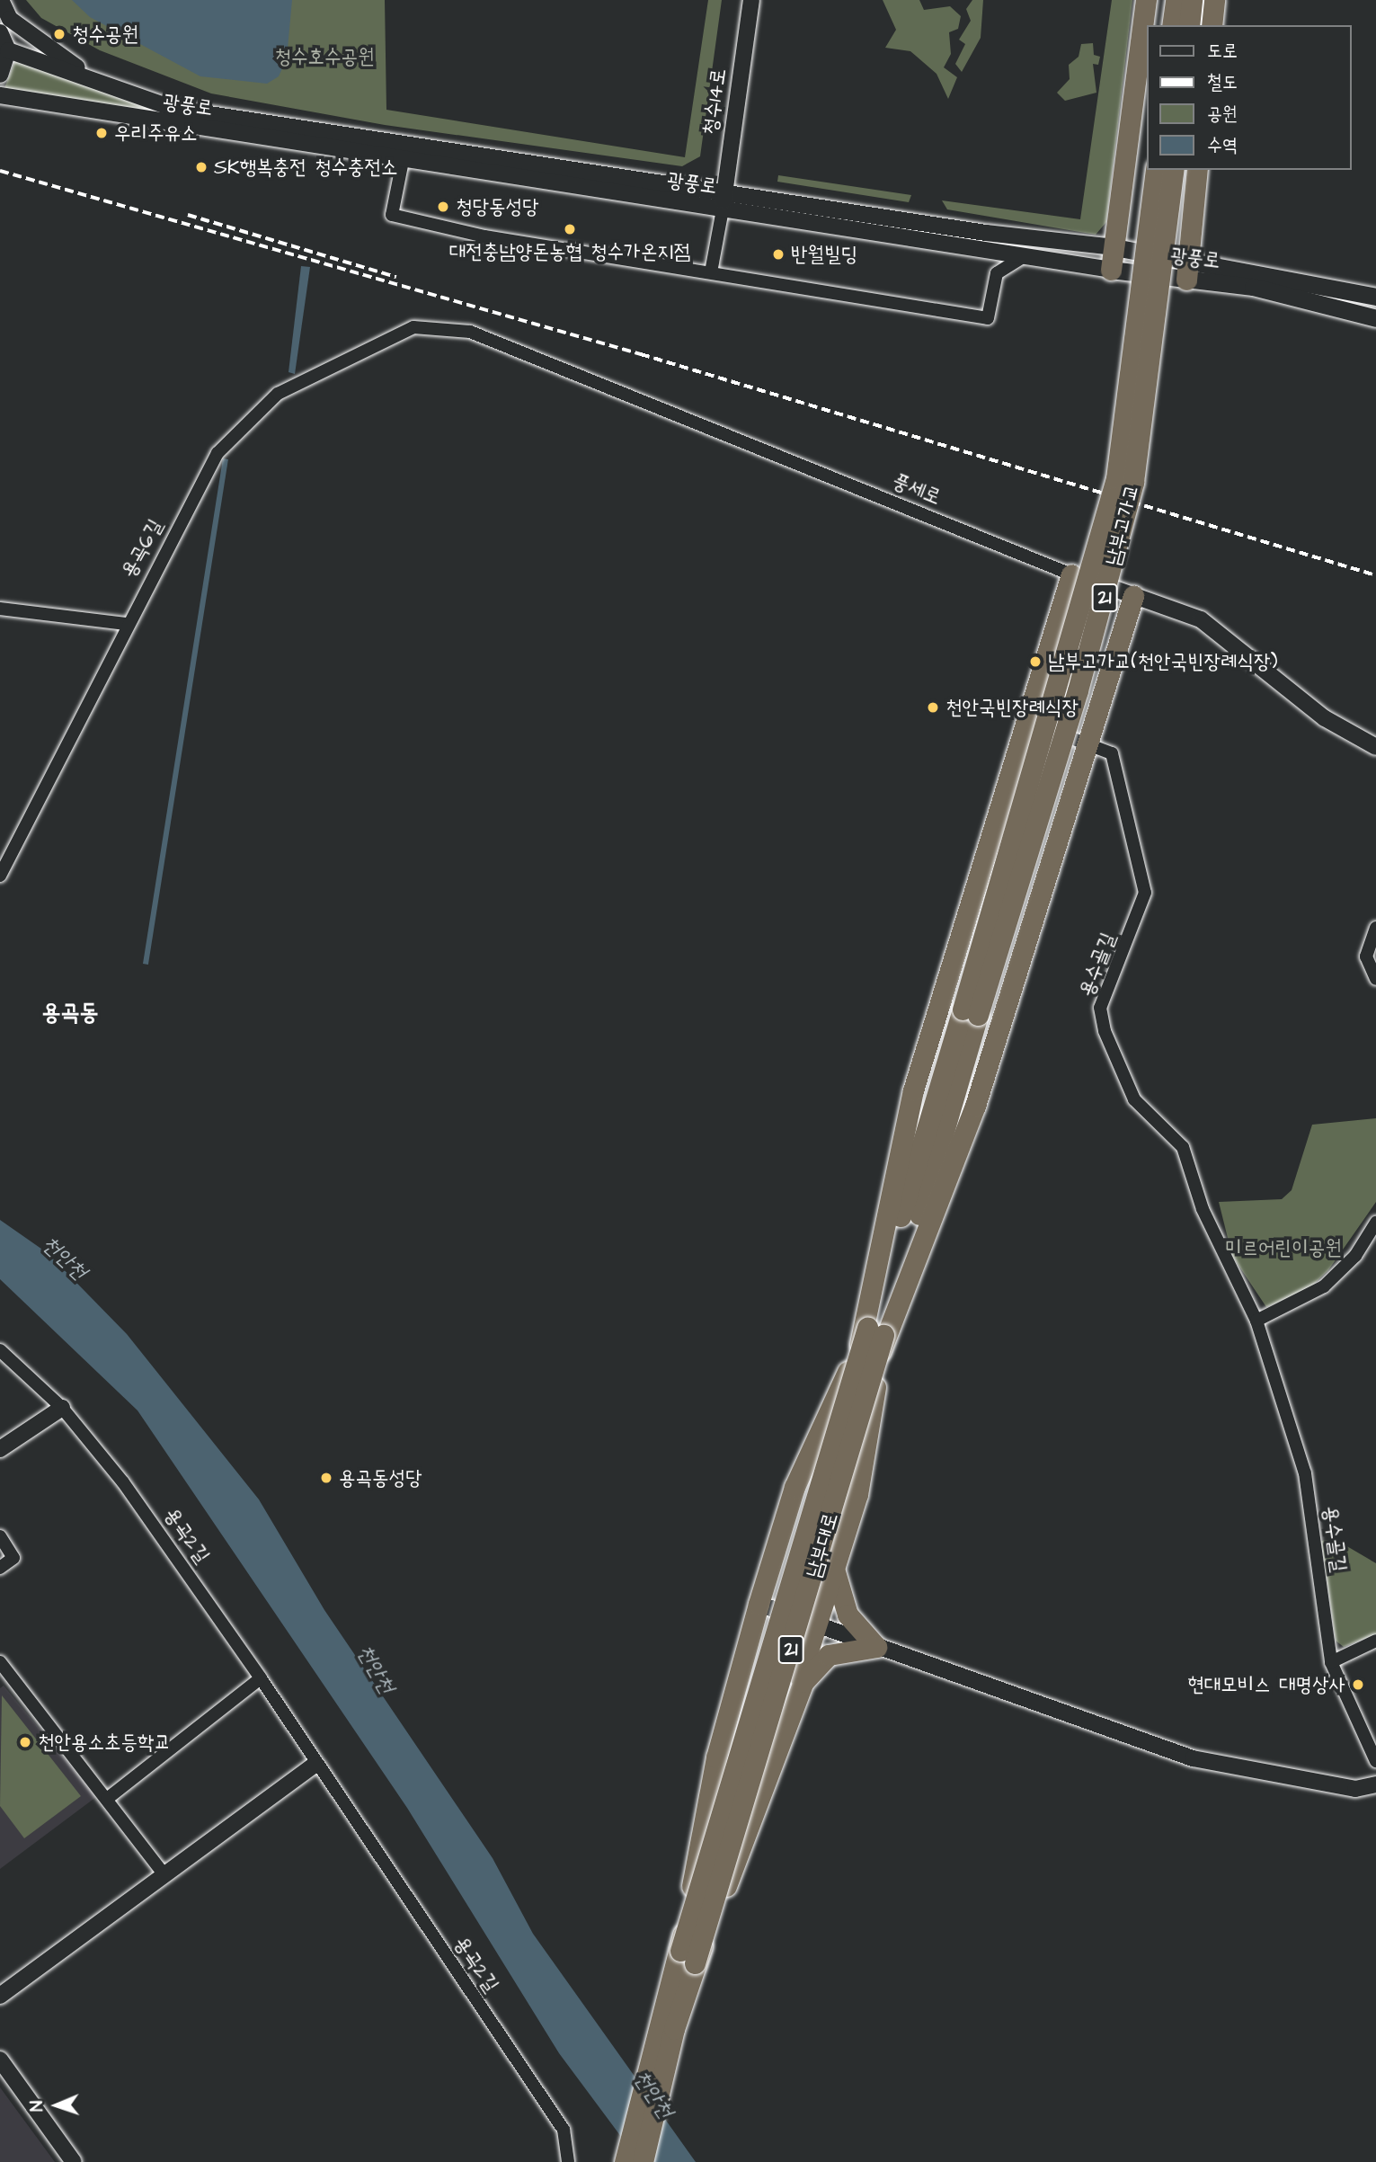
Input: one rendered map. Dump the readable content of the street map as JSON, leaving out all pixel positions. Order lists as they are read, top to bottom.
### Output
{
  "streets": {
    "highway": ["남부고가교", "21", "남부대로"],
    "main road": ["광풍로"],
    "street": [
      "청수14로",
      "풍세로",
      "용곡6길",
      "용수골길",
      "용곡2길"
    ]
  },
  "crossings": [
    ["청수14로", "광풍로"],
    ["풍세로", "용곡6길"],
    ["남부고가교", "남부대로"]
  ],
  "districts": ["용곡동"],
  "water": ["천안천"],
  "parks": ["청수호수공원", "미르어린이공원"],
  "places": [
    "청수공원",
    "우리주유소",
    "SK행복충전 청수충전소",
    "청당동성당",
    "대전충남양돈농협 청수가온지점",
    "반월빌딩",
    "남부고가교(천안국빈장례식장)",
    "천안국빈장례식장",
    "용곡동성당",
    "현대모비스 대명상사",
    "천안용소초등학교"
  ],
  "legend": [
    "도로",
    "철도",
    "공원",
    "수역"
  ],
  "north": "left"
}
